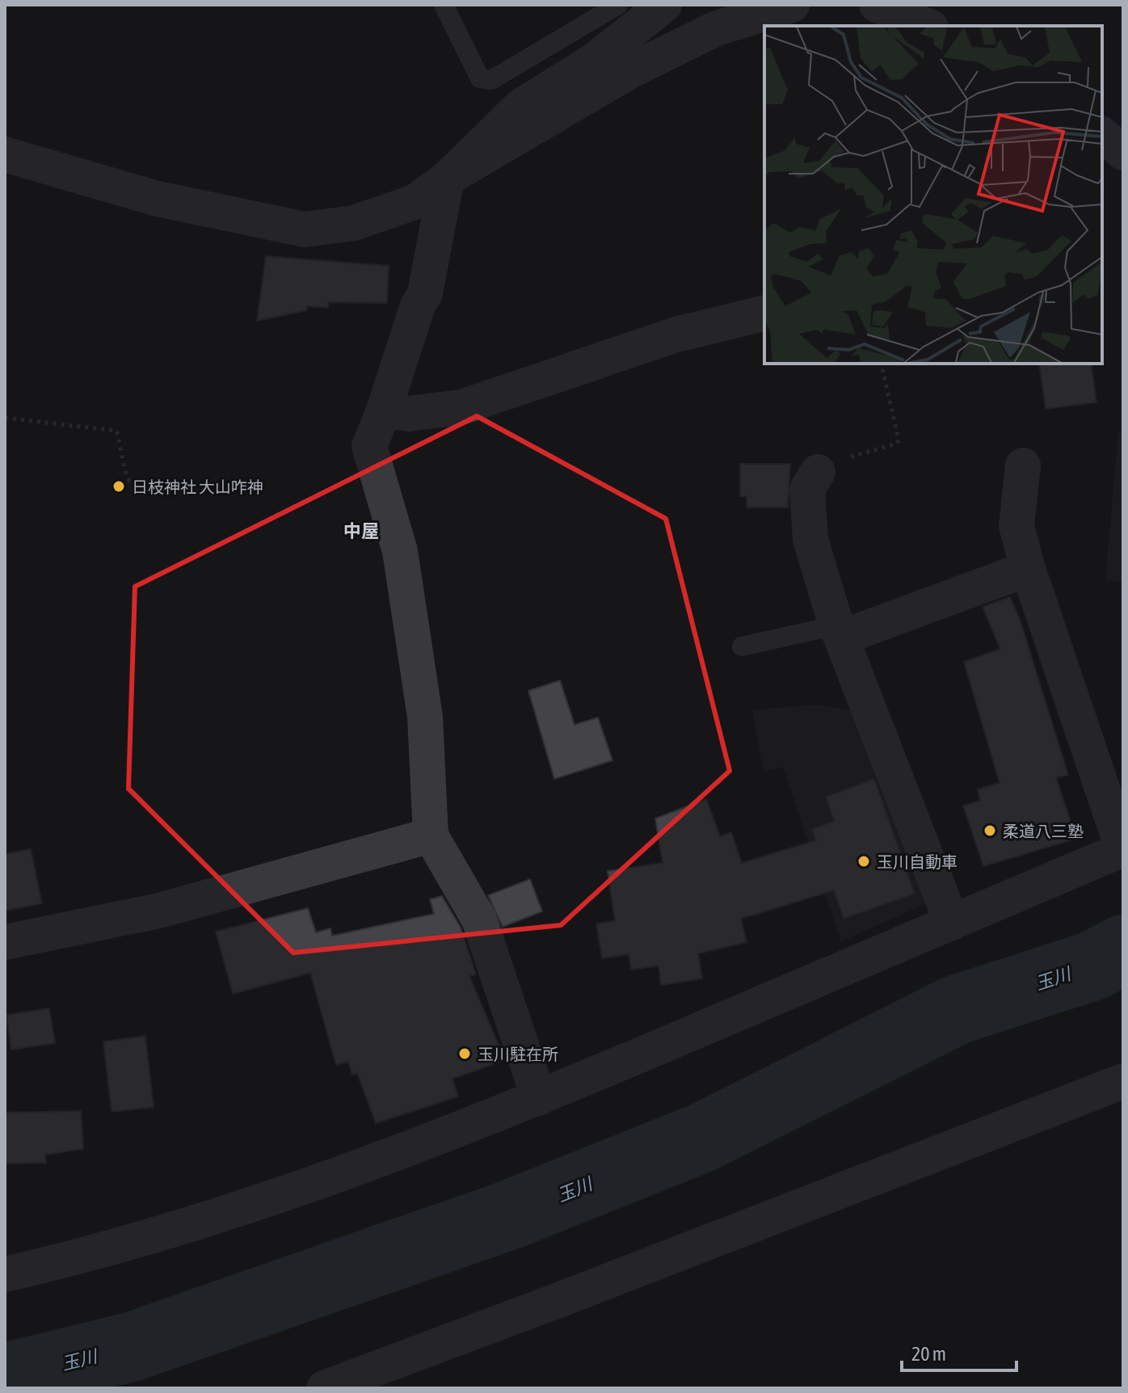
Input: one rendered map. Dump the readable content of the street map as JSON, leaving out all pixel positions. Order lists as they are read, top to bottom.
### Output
{
  "districts": ["中屋"],
  "water": ["玉川"],
  "places": [
    "日枝神社 大山咋神",
    "柔道八三塾",
    "玉川自動車",
    "玉川駐在所"
  ],
  "scale_bar": "20 m"
}
